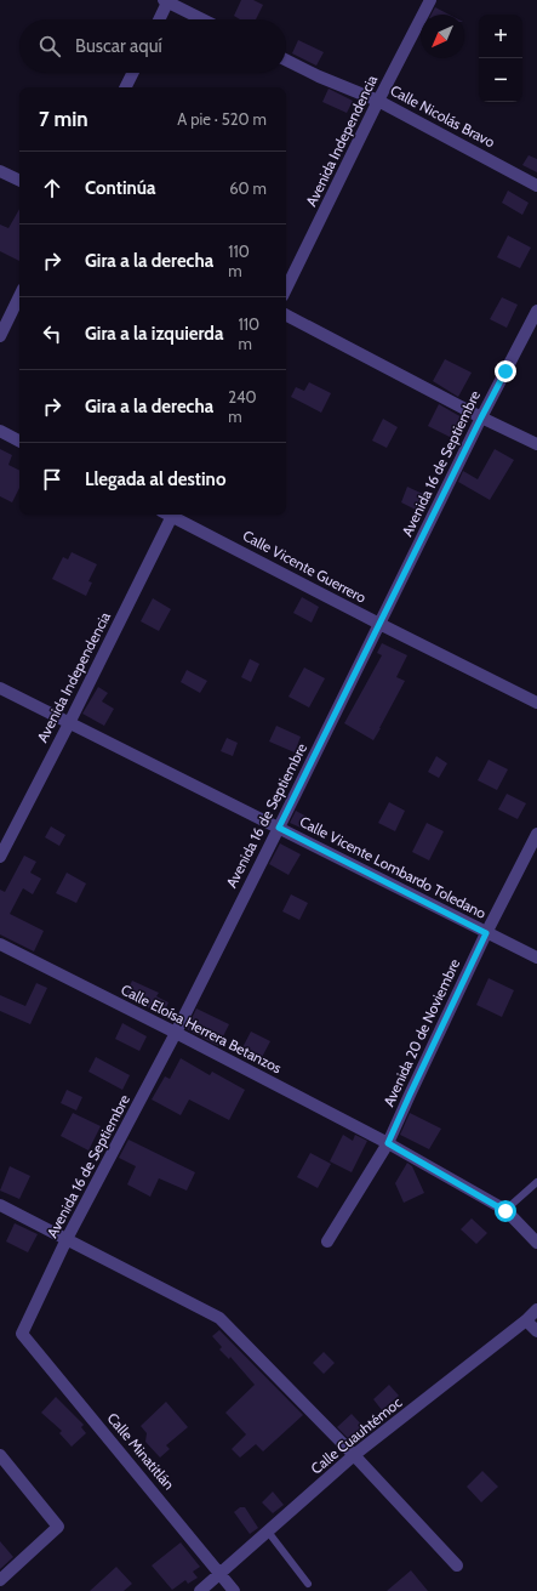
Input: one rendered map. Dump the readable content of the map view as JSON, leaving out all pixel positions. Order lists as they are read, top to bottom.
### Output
{
  "streets": {
    "street": [
      "Calle Nicolás Bravo",
      "Avenida Independencia",
      "Avenida 16 de Septiembre",
      "Calle Vicente Guerrero",
      "Calle Vicente Lombardo Toledano",
      "Calle Eloísa Herrera Betanzos",
      "Avenida 20 de Noviembre",
      "Calle Cuauhtémoc",
      "Calle Minatitlán"
    ]
  },
  "crossings": [
    ["Calle Nicolás Bravo", "Avenida Independencia"],
    ["Avenida Independencia", "Calle Vicente Lombardo Toledano"],
    ["Avenida 16 de Septiembre", "Calle Vicente Guerrero"],
    ["Avenida 16 de Septiembre", "Calle Vicente Lombardo Toledano"],
    ["Avenida 16 de Septiembre", "Calle Eloísa Herrera Betanzos"],
    ["Avenida 16 de Septiembre", "Calle Minatitlán"],
    ["Calle Vicente Lombardo Toledano", "Avenida 20 de Noviembre"],
    ["Calle Eloísa Herrera Betanzos", "Avenida 20 de Noviembre"],
    ["Calle Cuauhtémoc", "Calle Minatitlán"]
  ],
  "north": "bottom left",
  "page": {
    "map_buttons": ["+", "−"],
    "search": "Buscar aquí",
    "heading": ["7 min", "A pie · 520 m"],
    "list": [
      ["Continúa", "60 m"],
      ["Gira a la derecha", "110 m"],
      ["Gira a la izquierda", "110 m"],
      ["Gira a la derecha", "240 m"],
      "Llegada al destino"
    ]
  }
}
